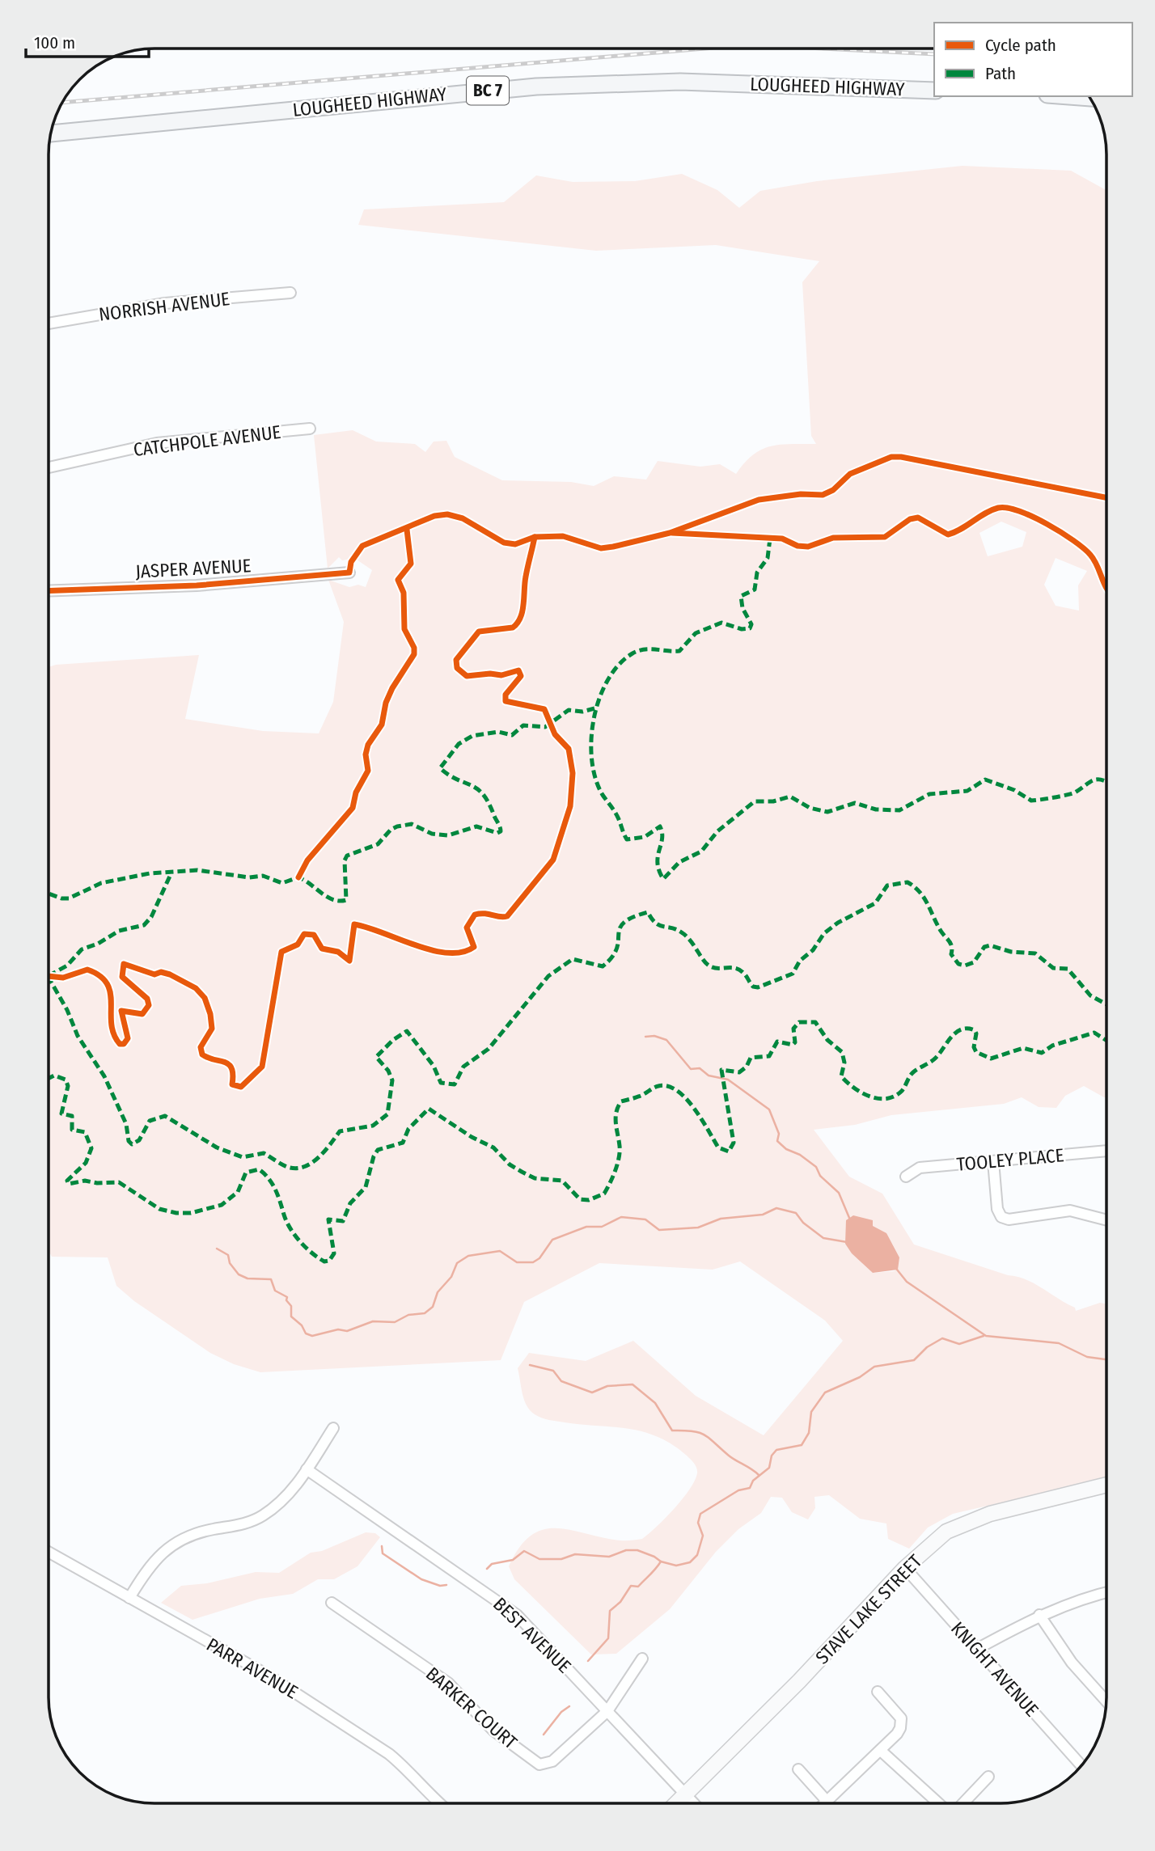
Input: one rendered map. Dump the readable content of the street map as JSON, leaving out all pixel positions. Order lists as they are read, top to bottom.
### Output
{
  "streets": {
    "main road": ["LOUGHEED HIGHWAY", "BC 7", "STAVE LAKE STREET"],
    "street": [
      "NORRISH AVENUE",
      "CATCHPOLE AVENUE",
      "JASPER AVENUE",
      "TOOLEY PLACE",
      "BEST AVENUE",
      "PARR AVENUE",
      "KNIGHT AVENUE",
      "BARKER COURT"
    ]
  },
  "crossings": [
    ["STAVE LAKE STREET", "BEST AVENUE"],
    ["STAVE LAKE STREET", "KNIGHT AVENUE"],
    ["BEST AVENUE", "BARKER COURT"]
  ],
  "legend": ["Cycle path", "Path"],
  "scale_bar": "100 m"
}
